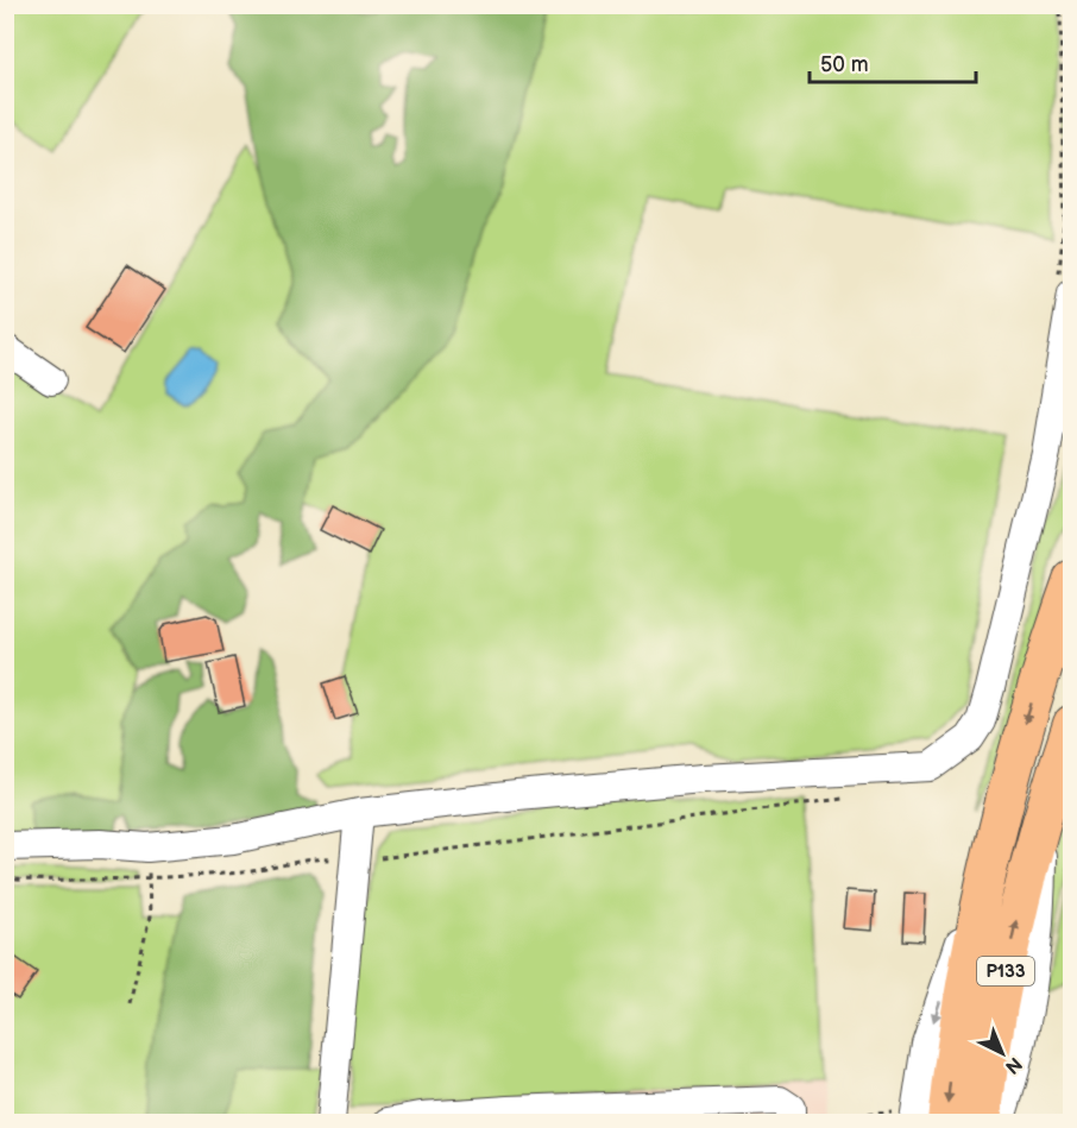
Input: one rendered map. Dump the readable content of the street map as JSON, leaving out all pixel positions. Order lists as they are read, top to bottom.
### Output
{
  "streets": {
    "main road": ["P133"]
  },
  "scale_bar": "50 m",
  "north": "bottom right"
}
